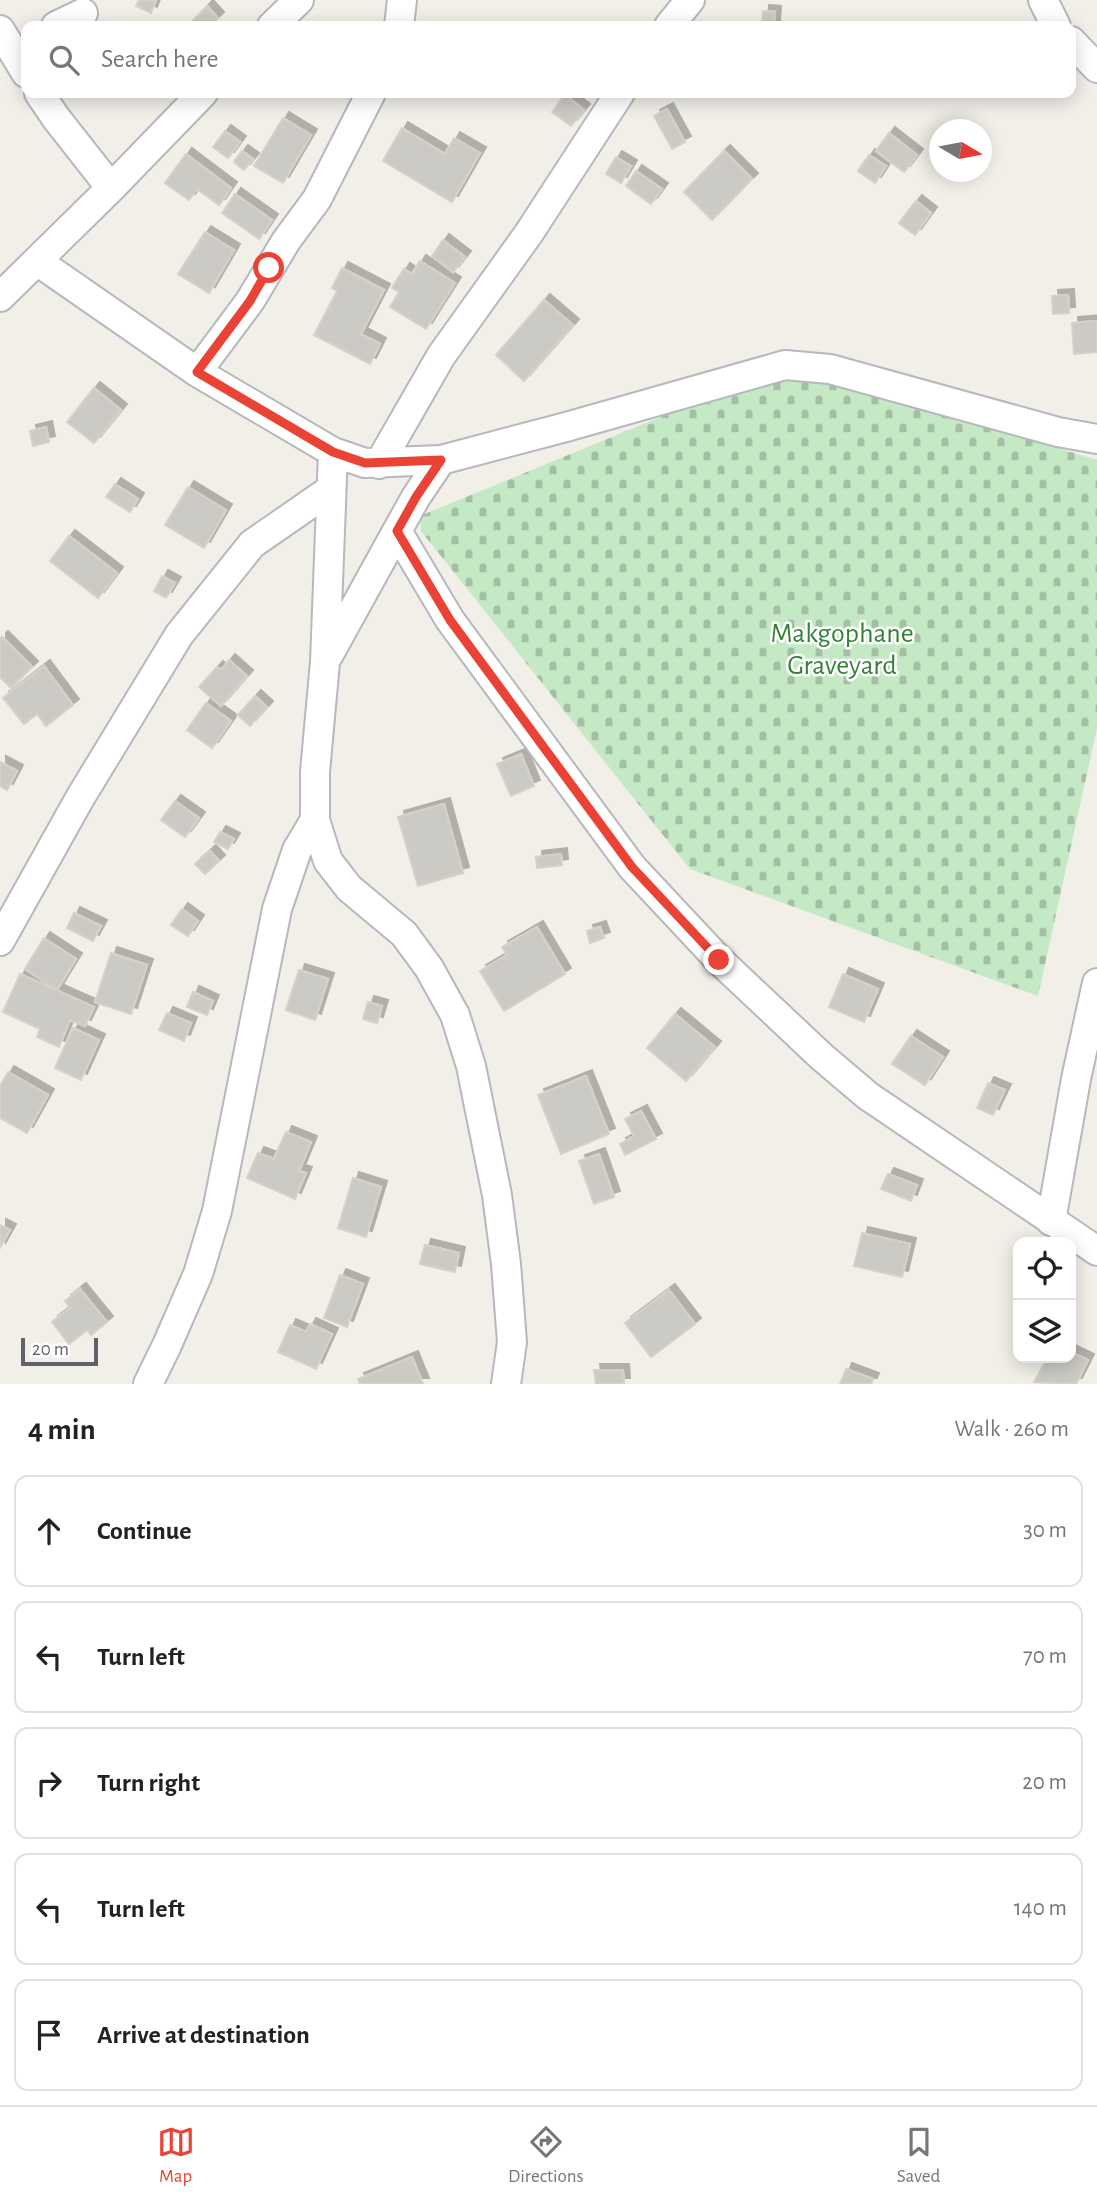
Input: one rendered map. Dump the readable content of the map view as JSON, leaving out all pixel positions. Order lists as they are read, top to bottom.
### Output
{
  "parks": ["Makgophane Graveyard"],
  "scale_bar": "20 m",
  "north": "right",
  "page": {
    "search": "Search here",
    "scale": "20 m",
    "heading": ["4 min", "Walk · 260 m"],
    "list": [
      ["Continue", "30 m"],
      ["Turn left", "70 m"],
      ["Turn right", "20 m"],
      ["Turn left", "140 m"],
      "Arrive at destination"
    ],
    "nav": ["Map", "Directions", "Saved"]
  }
}
